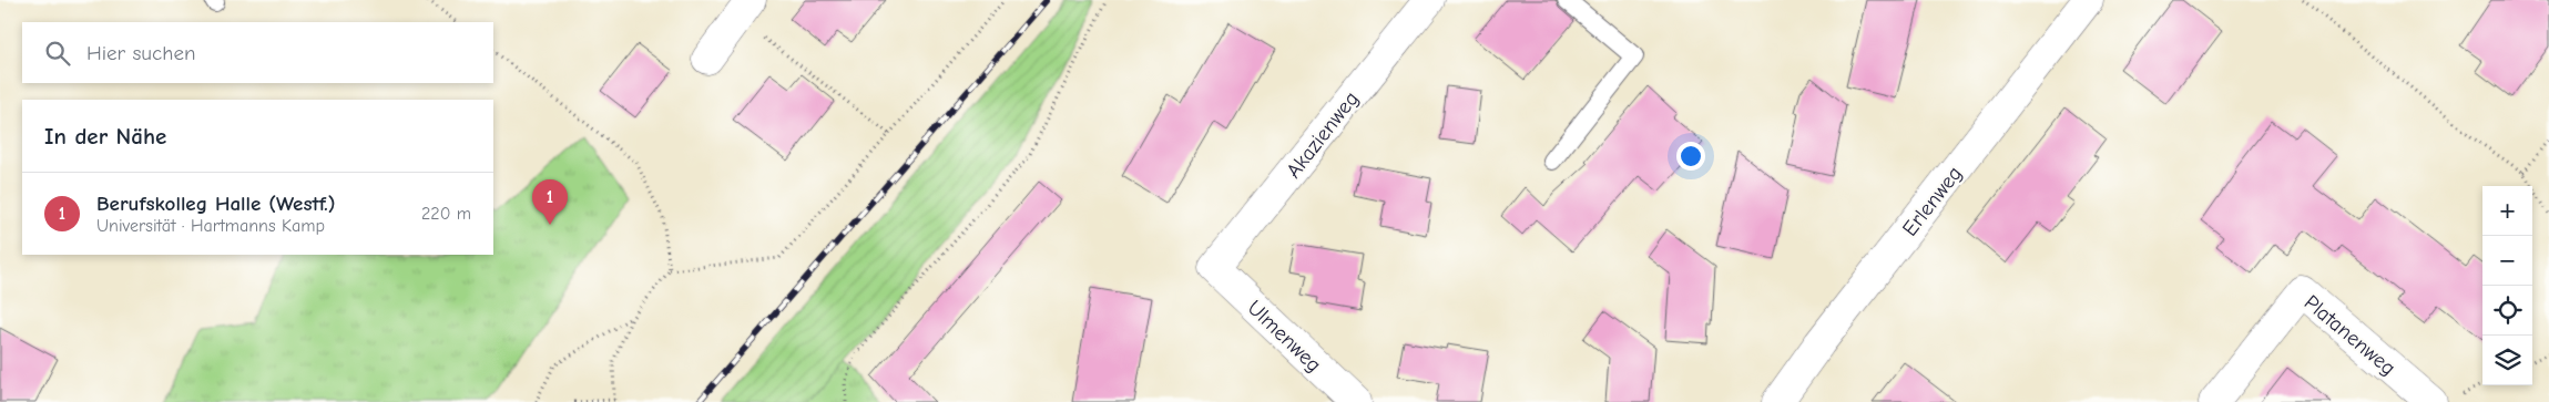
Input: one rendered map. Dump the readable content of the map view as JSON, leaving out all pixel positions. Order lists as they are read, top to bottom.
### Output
{
  "streets": {
    "street": [
      "Akazienweg",
      "Erlenweg",
      "Platanenweg",
      "Ulmenweg"
    ]
  },
  "crossings": [
    ["Akazienweg", "Ulmenweg"]
  ],
  "page": {
    "search": "Hier suchen",
    "heading": "In der Nähe",
    "list": [
      {
        "mark": "1",
        "name": "Berufskolleg Halle (Westf.)",
        "note": "Universität · Hartmanns Kamp",
        "value": "220 m"
      }
    ],
    "pins": "1",
    "map_buttons": ["+", "−"]
  }
}
